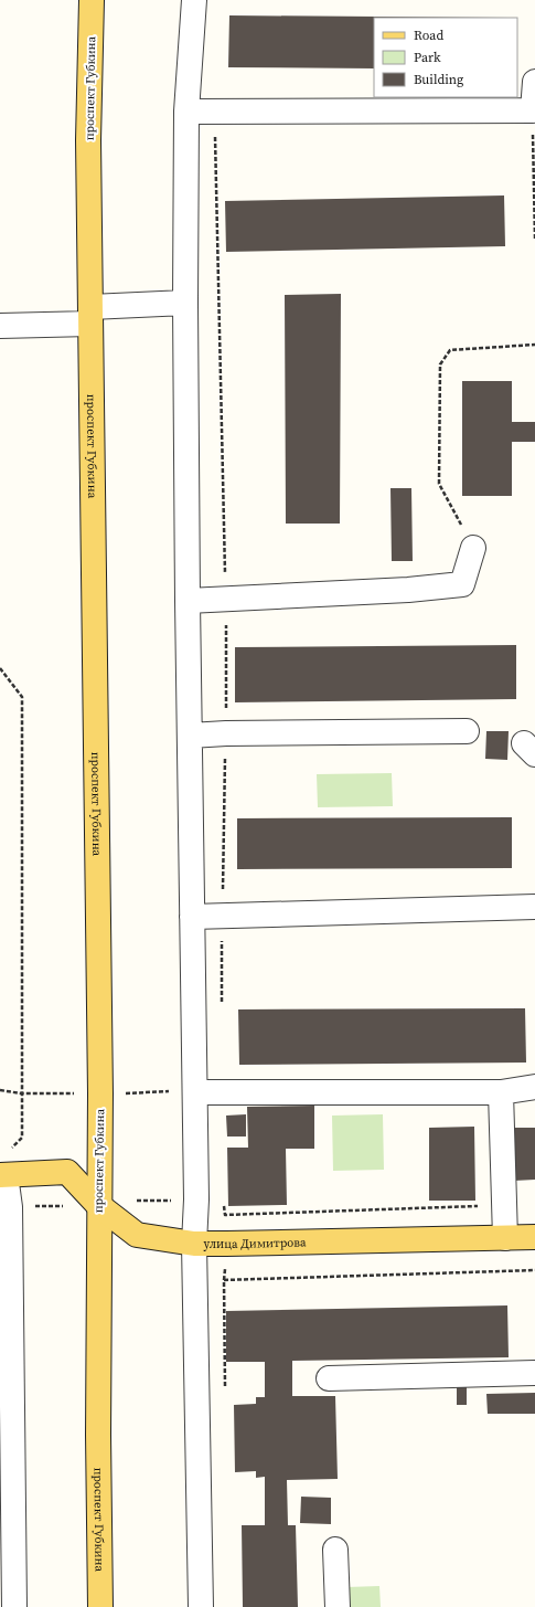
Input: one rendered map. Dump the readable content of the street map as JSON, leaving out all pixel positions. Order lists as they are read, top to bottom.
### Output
{
  "streets": {
    "main road": ["проспект Губкина", "улица Димитрова"]
  },
  "crossings": [
    ["проспект Губкина", "улица Димитрова"]
  ],
  "legend": ["Road", "Park", "Building"]
}
